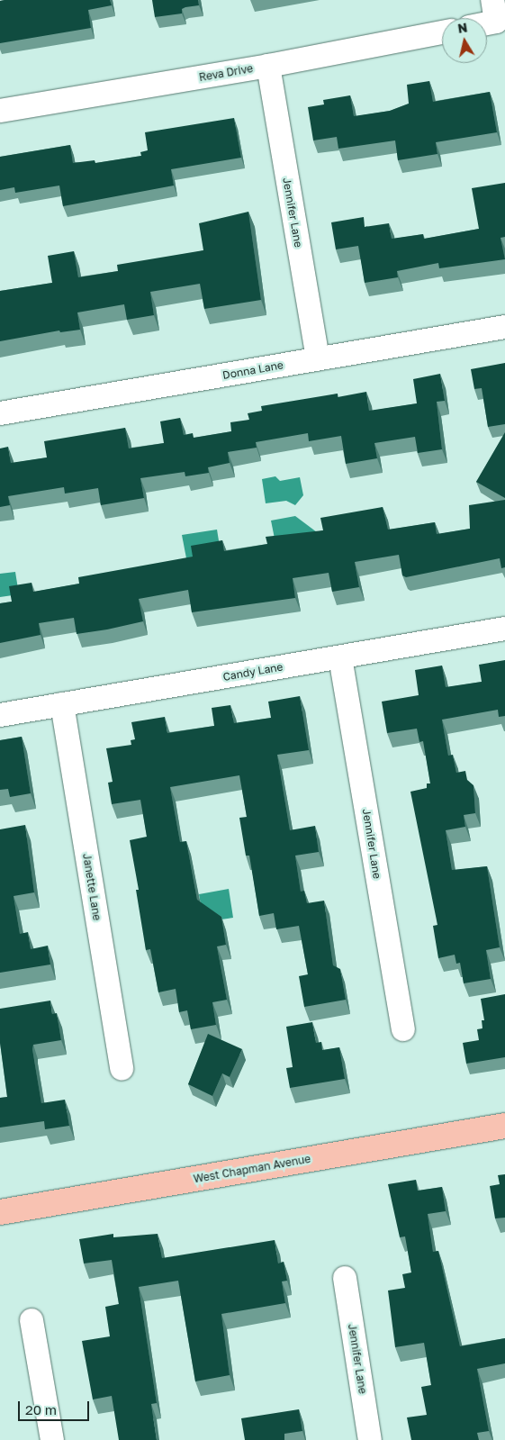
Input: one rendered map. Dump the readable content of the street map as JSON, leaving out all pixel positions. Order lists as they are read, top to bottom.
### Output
{
  "streets": {
    "main road": ["West Chapman Avenue"],
    "street": [
      "Reva Drive",
      "Jennifer Lane",
      "Donna Lane",
      "Candy Lane",
      "Janette Lane"
    ]
  },
  "crossings": [
    ["Reva Drive", "Jennifer Lane"],
    ["Jennifer Lane", "Donna Lane"],
    ["Jennifer Lane", "Candy Lane"],
    ["Candy Lane", "Janette Lane"]
  ],
  "scale_bar": "20 m",
  "north": "top"
}
